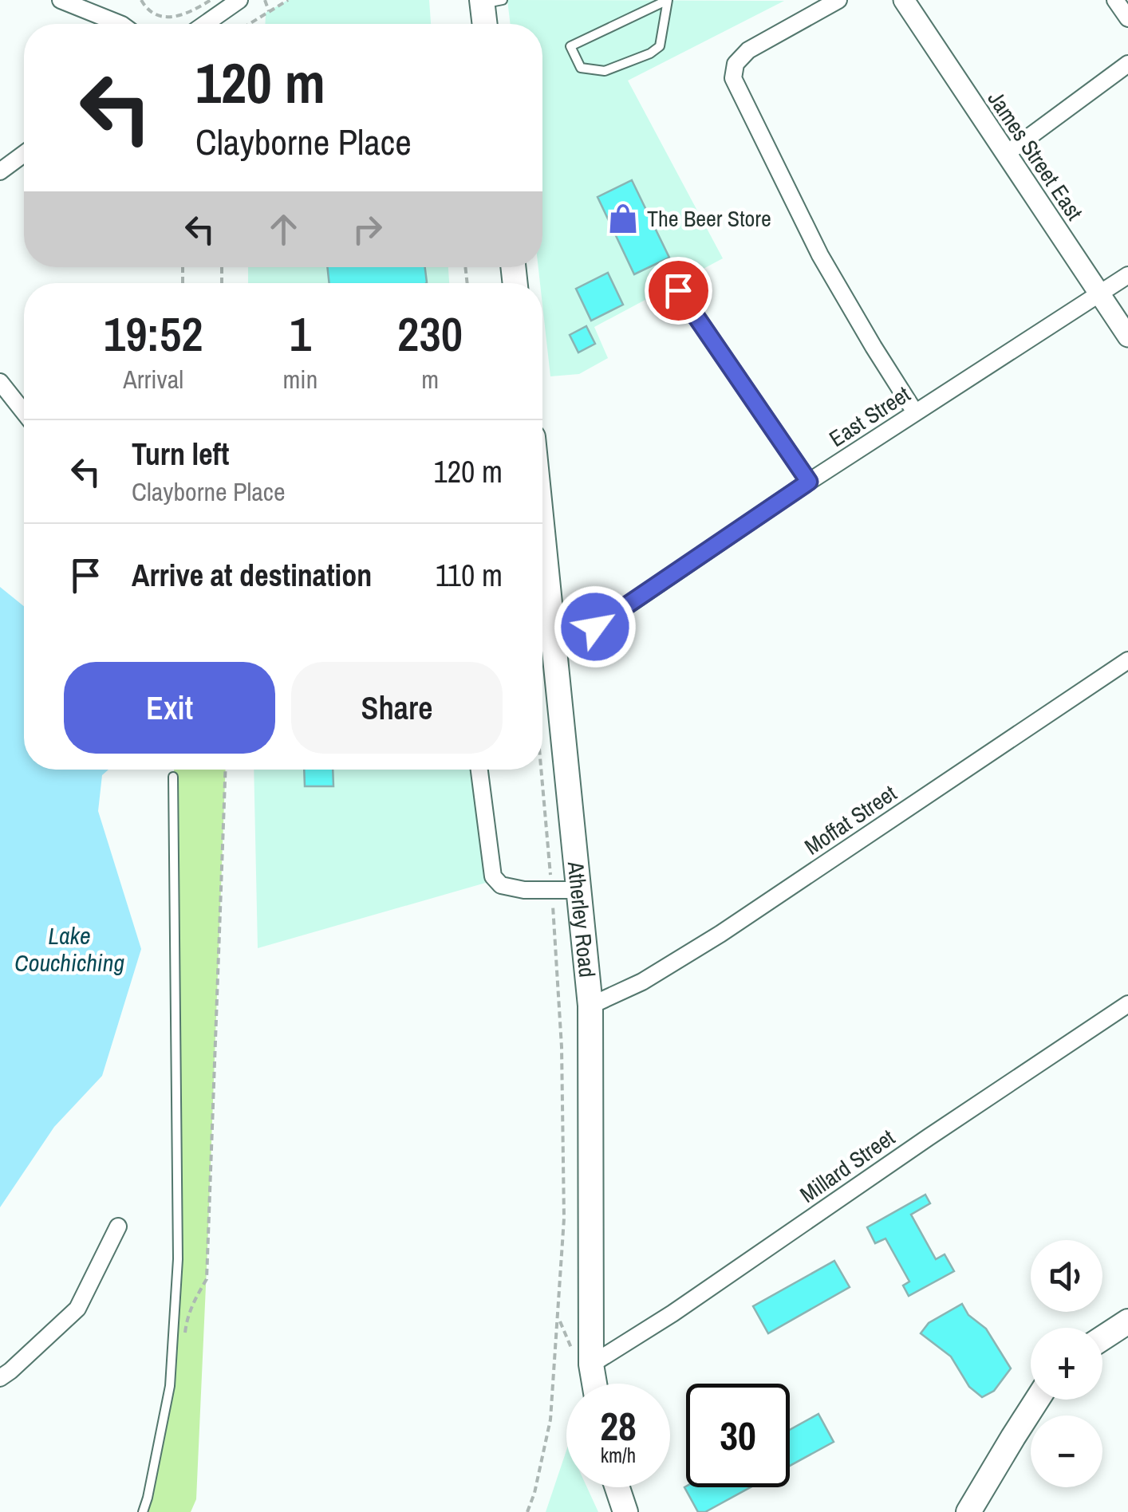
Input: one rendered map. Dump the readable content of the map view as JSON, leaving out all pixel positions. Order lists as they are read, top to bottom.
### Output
{
  "streets": {
    "main road": ["Atherley Road"],
    "street": [
      "James Street East",
      "East Street",
      "Moffat Street",
      "Millard Street"
    ]
  },
  "crossings": [
    ["James Street East", "East Street"],
    ["East Street", "Atherley Road"],
    ["Moffat Street", "Atherley Road"],
    ["Atherley Road", "Millard Street"]
  ],
  "water": ["Lake Couchiching"],
  "places": {
    "shop": ["The Beer Store"]
  },
  "page": {
    "turn": ["120 m", "Clayborne Place"],
    "eta": [
      "19:52",
      "Arrival",
      "1",
      "min",
      "230",
      "m"
    ],
    "list": [
      {
        "name": "Turn left",
        "note": "Clayborne Place",
        "value": "120 m"
      },
      {
        "name": "Arrive at destination",
        "value": "110 m"
      }
    ],
    "buttons": ["Exit", "Share"],
    "map_buttons": ["+", "−"],
    "speed": "28 km/h",
    "limit": "30"
  }
}
